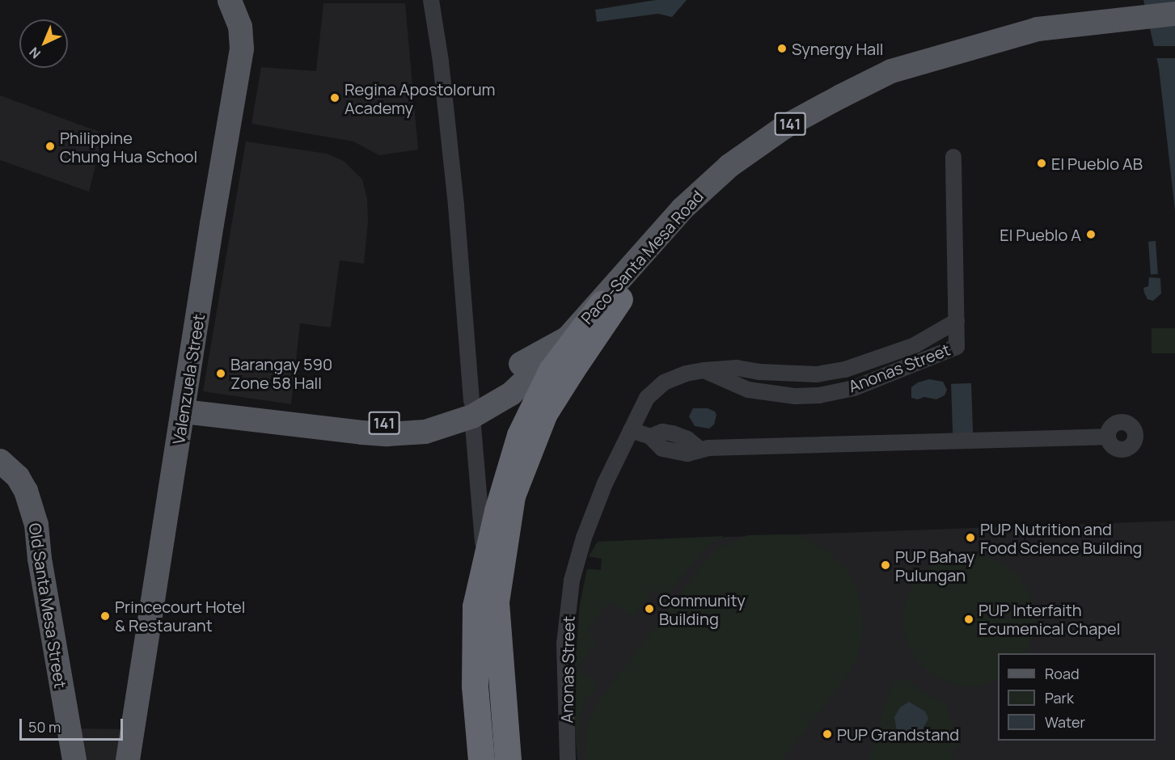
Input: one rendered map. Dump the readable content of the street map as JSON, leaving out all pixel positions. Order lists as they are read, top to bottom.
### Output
{
  "streets": {
    "main road": [
      "141",
      "Paco-Santa Mesa Road",
      "Valenzuela Street",
      "Old Santa Mesa Street"
    ],
    "street": ["Anonas Street"]
  },
  "crossings": [
    ["Paco-Santa Mesa Road", "Valenzuela Street"]
  ],
  "places": [
    "Synergy Hall",
    "Regina Apostolorum Academy",
    "Philippine Chung Hua School",
    "El Pueblo AB",
    "El Pueblo A",
    "Barangay 590 Zone 58 Hall",
    "PUP Nutrition and Food Science Building",
    "PUP Bahay Pulungan",
    "Community Building",
    "Princecourt Hotel & Restaurant",
    "PUP Interfaith Ecumenical Chapel",
    "PUP Grandstand"
  ],
  "legend": ["Road", "Park", "Water"],
  "scale_bar": "50 m",
  "north": "bottom left"
}
